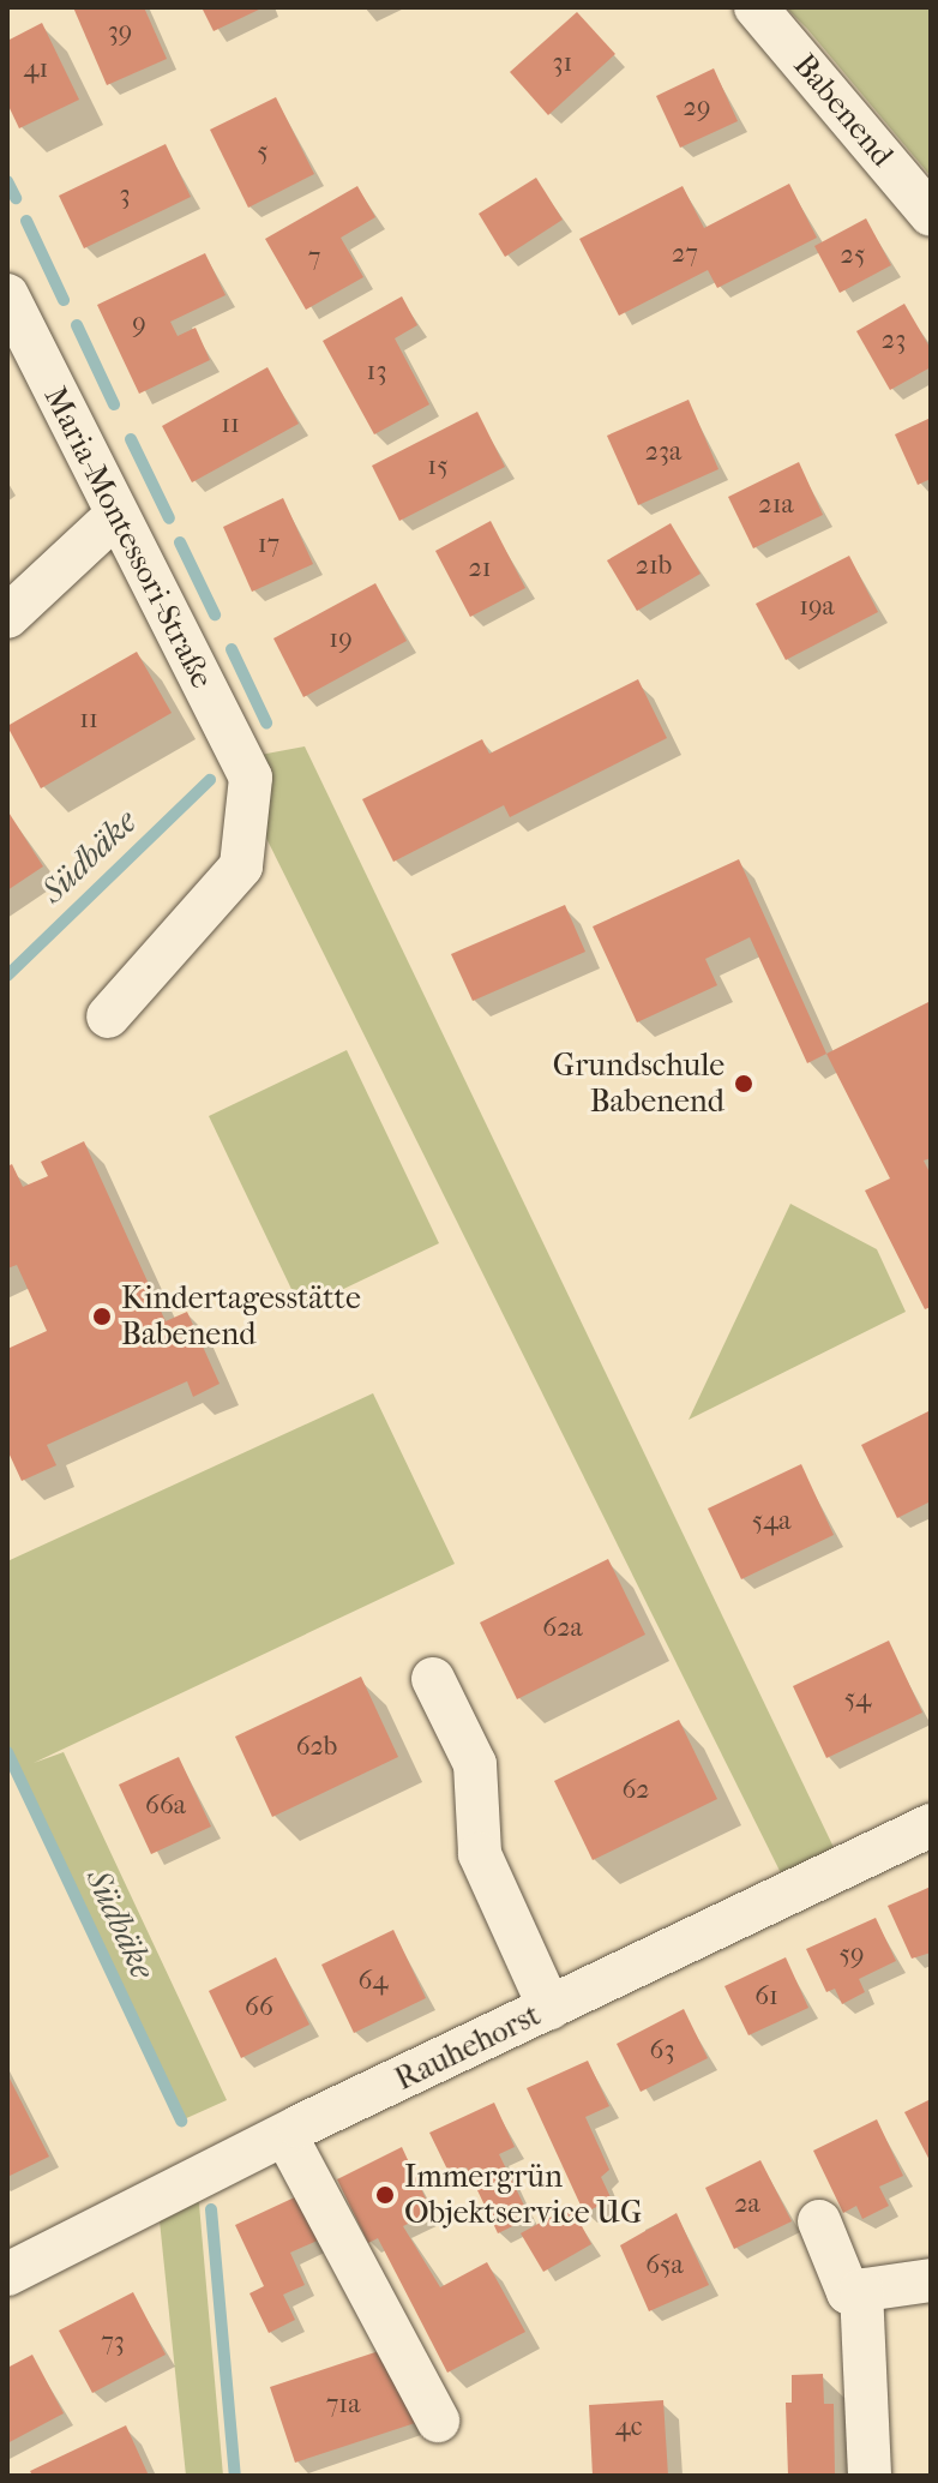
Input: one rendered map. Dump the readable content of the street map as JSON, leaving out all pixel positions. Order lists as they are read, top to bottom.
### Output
{
  "streets": {
    "street": ["Babenend", "Maria-Montessori-Straße", "Rauhehorst"]
  },
  "water": ["Südbäke"],
  "places": ["Grundschule Babenend", "Kindertagesstätte Babenend", "Immergrün Objektservice UG"],
  "house_numbers": [
    "39",
    "31",
    "41",
    "29",
    "5",
    "3",
    "27",
    "25",
    "7",
    "9",
    "23",
    "13",
    "11",
    "23a",
    "15",
    "21a",
    "17",
    "21b",
    "21",
    "19a",
    "19",
    "11",
    "54a",
    "62a",
    "54",
    "62b",
    "62",
    "66a",
    "59",
    "64",
    "61",
    "66",
    "63",
    "2a",
    "65a",
    "73",
    "71a",
    "4c"
  ]
}
